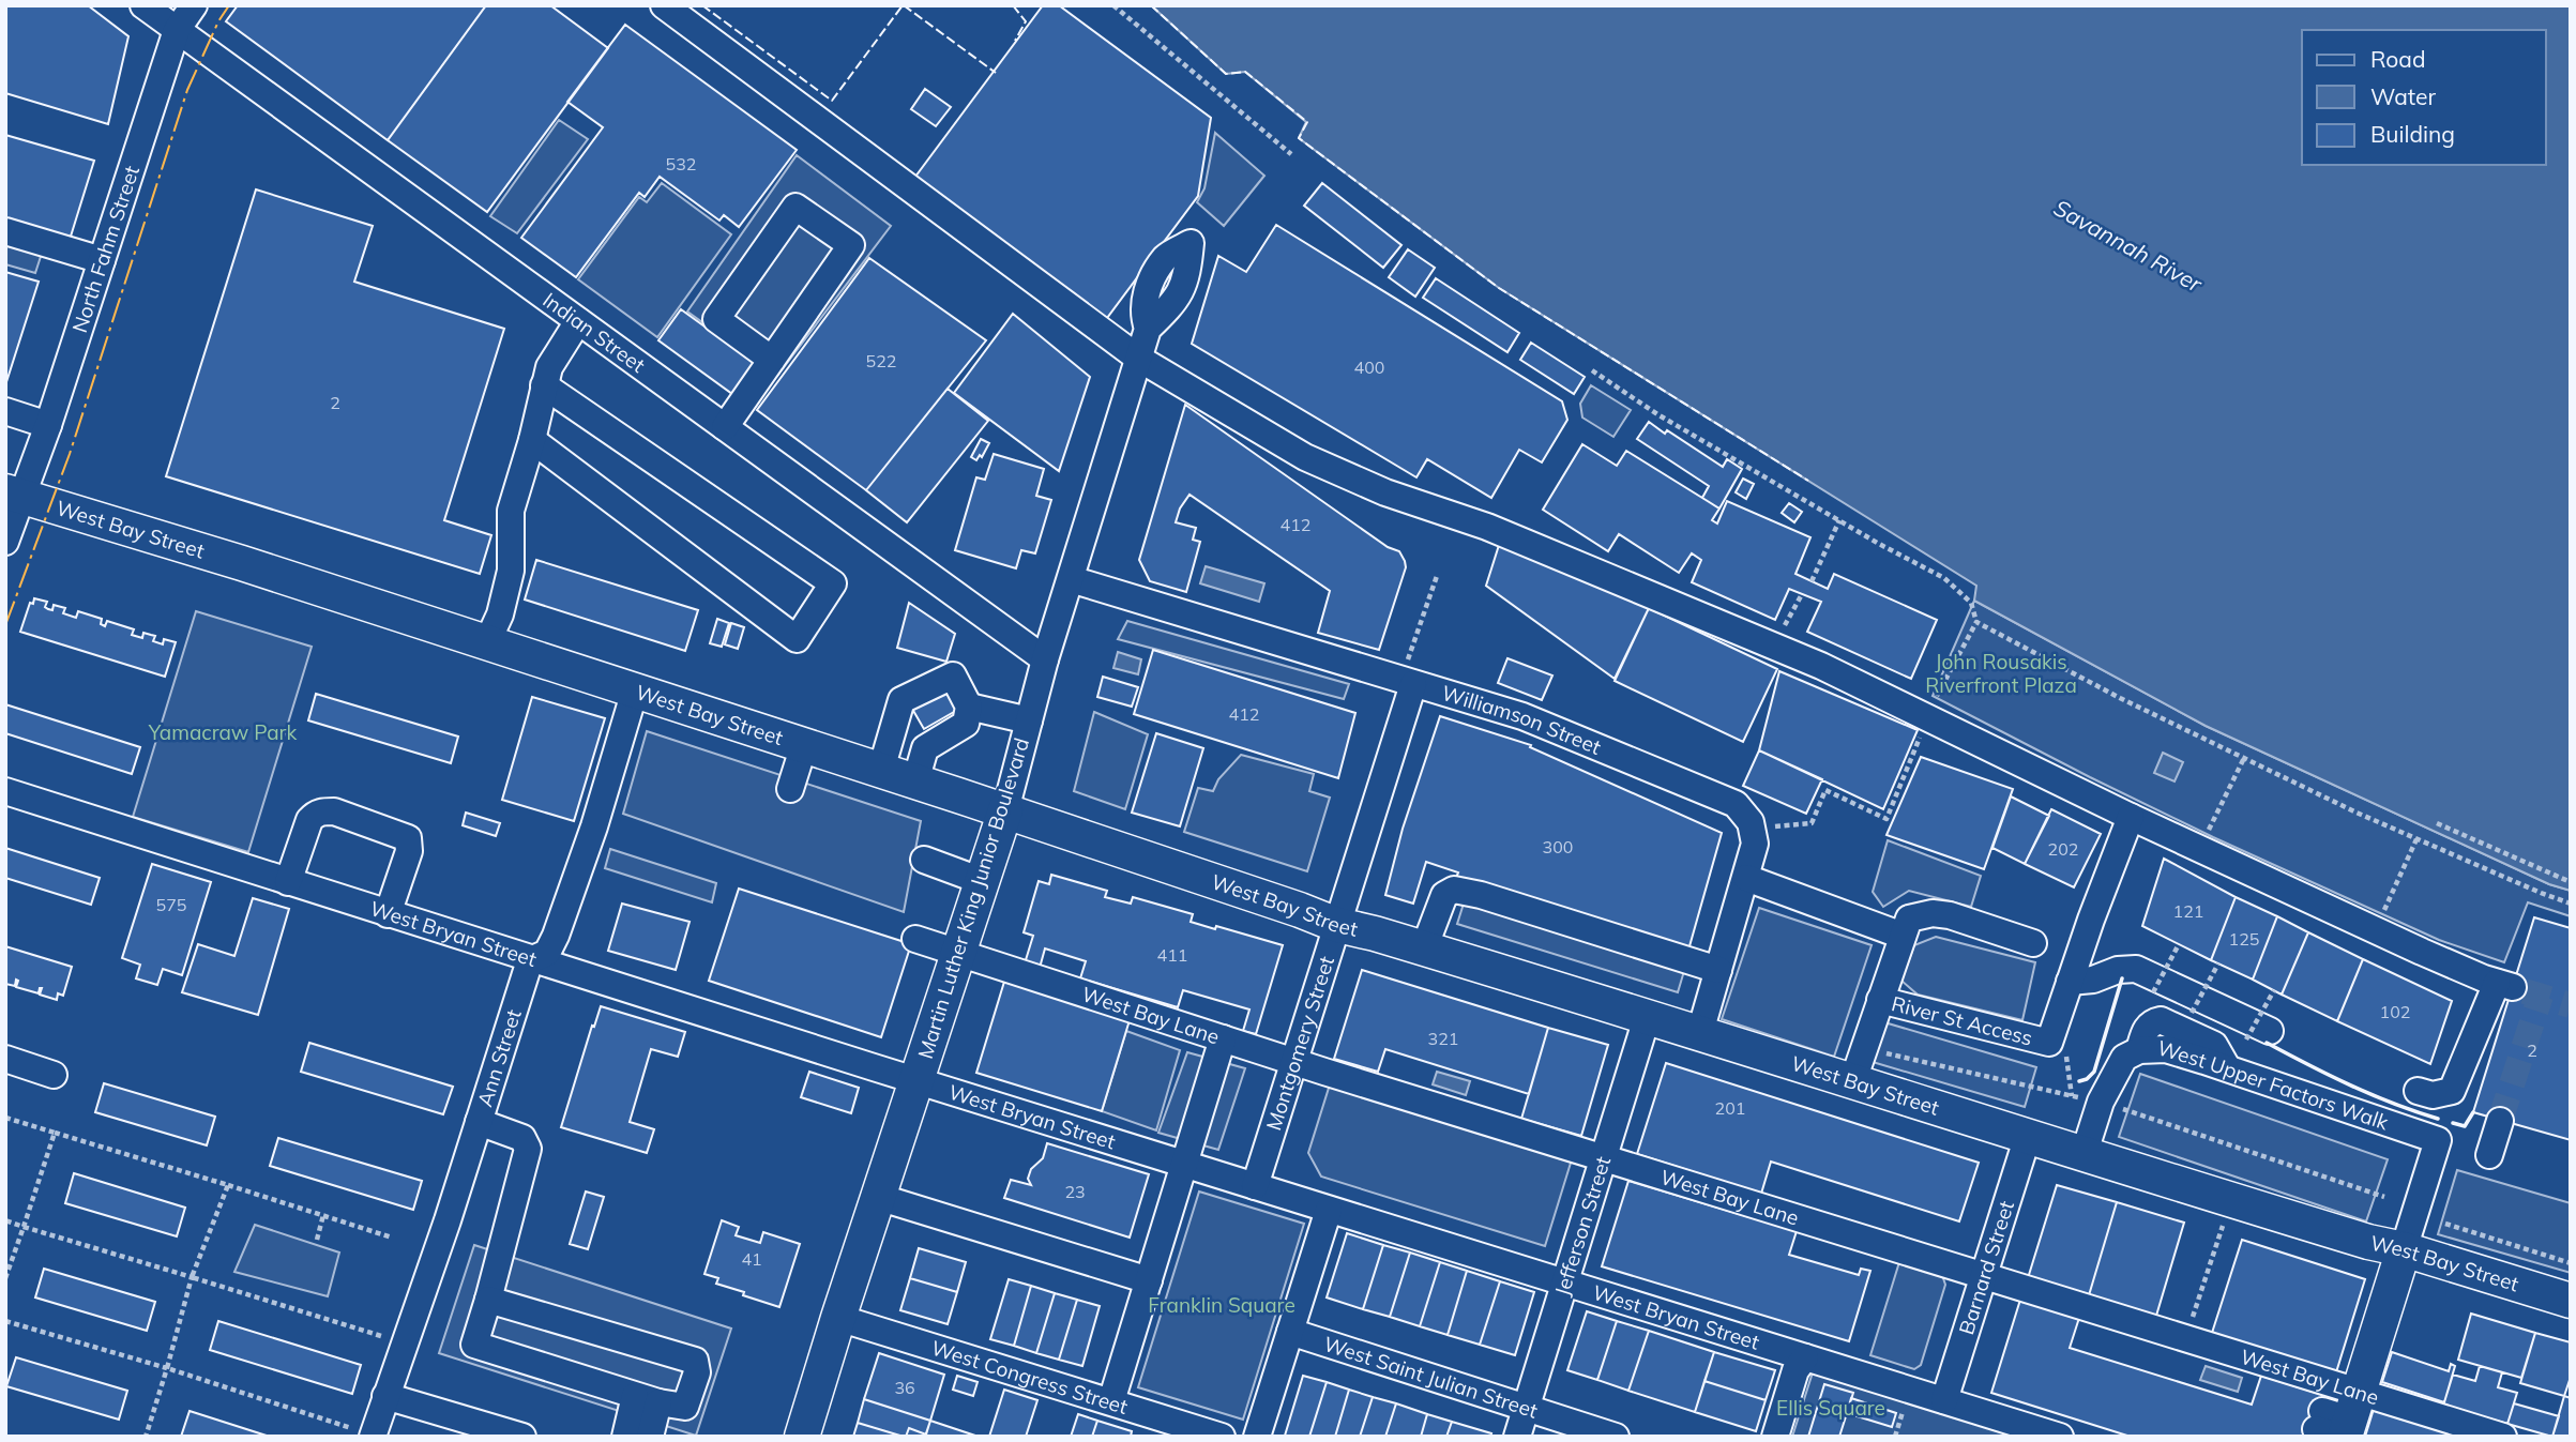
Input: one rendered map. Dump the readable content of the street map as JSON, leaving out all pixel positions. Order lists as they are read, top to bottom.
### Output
{
  "streets": {
    "main road": ["West Bay Street", "Martin Luther King Junior Boulevard"],
    "street": [
      "North Fahm Street",
      "Indian Street",
      "Williamson Street",
      "West Bryan Street",
      "West Bay Lane",
      "River St Access",
      "Montgomery Street",
      "Ann Street",
      "West Upper Factors Walk",
      "Jefferson Street",
      "Barnard Street",
      "West Congress Street",
      "West Saint Julian Street"
    ]
  },
  "crossings": [
    ["North Fahm Street", "Indian Street"],
    ["North Fahm Street", "West Bay Street"],
    ["Indian Street", "Martin Luther King Junior Boulevard"],
    ["West Bay Street", "Martin Luther King Junior Boulevard"],
    ["West Bay Street", "Montgomery Street"],
    ["West Bay Street", "Ann Street"],
    ["West Bay Street", "West Upper Factors Walk"],
    ["West Bay Street", "Jefferson Street"],
    ["West Bay Street", "Barnard Street"],
    ["Williamson Street", "Martin Luther King Junior Boulevard"],
    ["Williamson Street", "Montgomery Street"],
    ["Martin Luther King Junior Boulevard", "West Bryan Street"],
    ["Martin Luther King Junior Boulevard", "West Bay Lane"],
    ["Martin Luther King Junior Boulevard", "West Congress Street"],
    ["West Bryan Street", "Montgomery Street"],
    ["West Bryan Street", "Ann Street"],
    ["West Bryan Street", "Jefferson Street"],
    ["West Bryan Street", "Barnard Street"],
    ["West Bay Lane", "Montgomery Street"],
    ["West Bay Lane", "Jefferson Street"],
    ["West Bay Lane", "Barnard Street"],
    ["Jefferson Street", "West Saint Julian Street"]
  ],
  "water": ["Savannah River"],
  "parks": [
    "John Rousakis Riverfront Plaza",
    "Yamacraw Park",
    "Franklin Square",
    "Ellis Square"
  ],
  "house_numbers": [
    "532",
    "522",
    "400",
    "2",
    "412",
    "412",
    "300",
    "202",
    "575",
    "121",
    "125",
    "411",
    "102",
    "321",
    "2",
    "201",
    "23",
    "41",
    "36"
  ],
  "legend": ["Road", "Water", "Building"]
}
